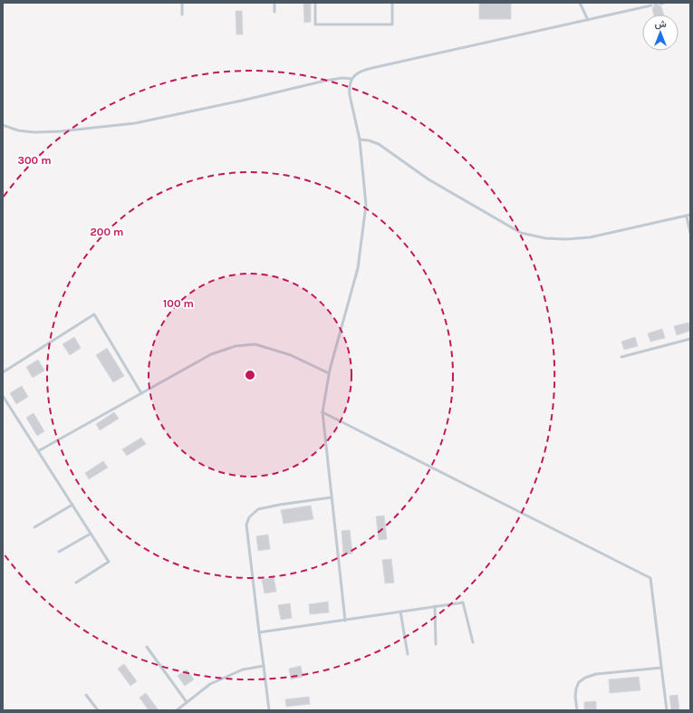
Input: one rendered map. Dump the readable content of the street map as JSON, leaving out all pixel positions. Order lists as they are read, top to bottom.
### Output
{
  "north": "top",
  "rings": ["300 m", "200 m", "100 m"]
}
